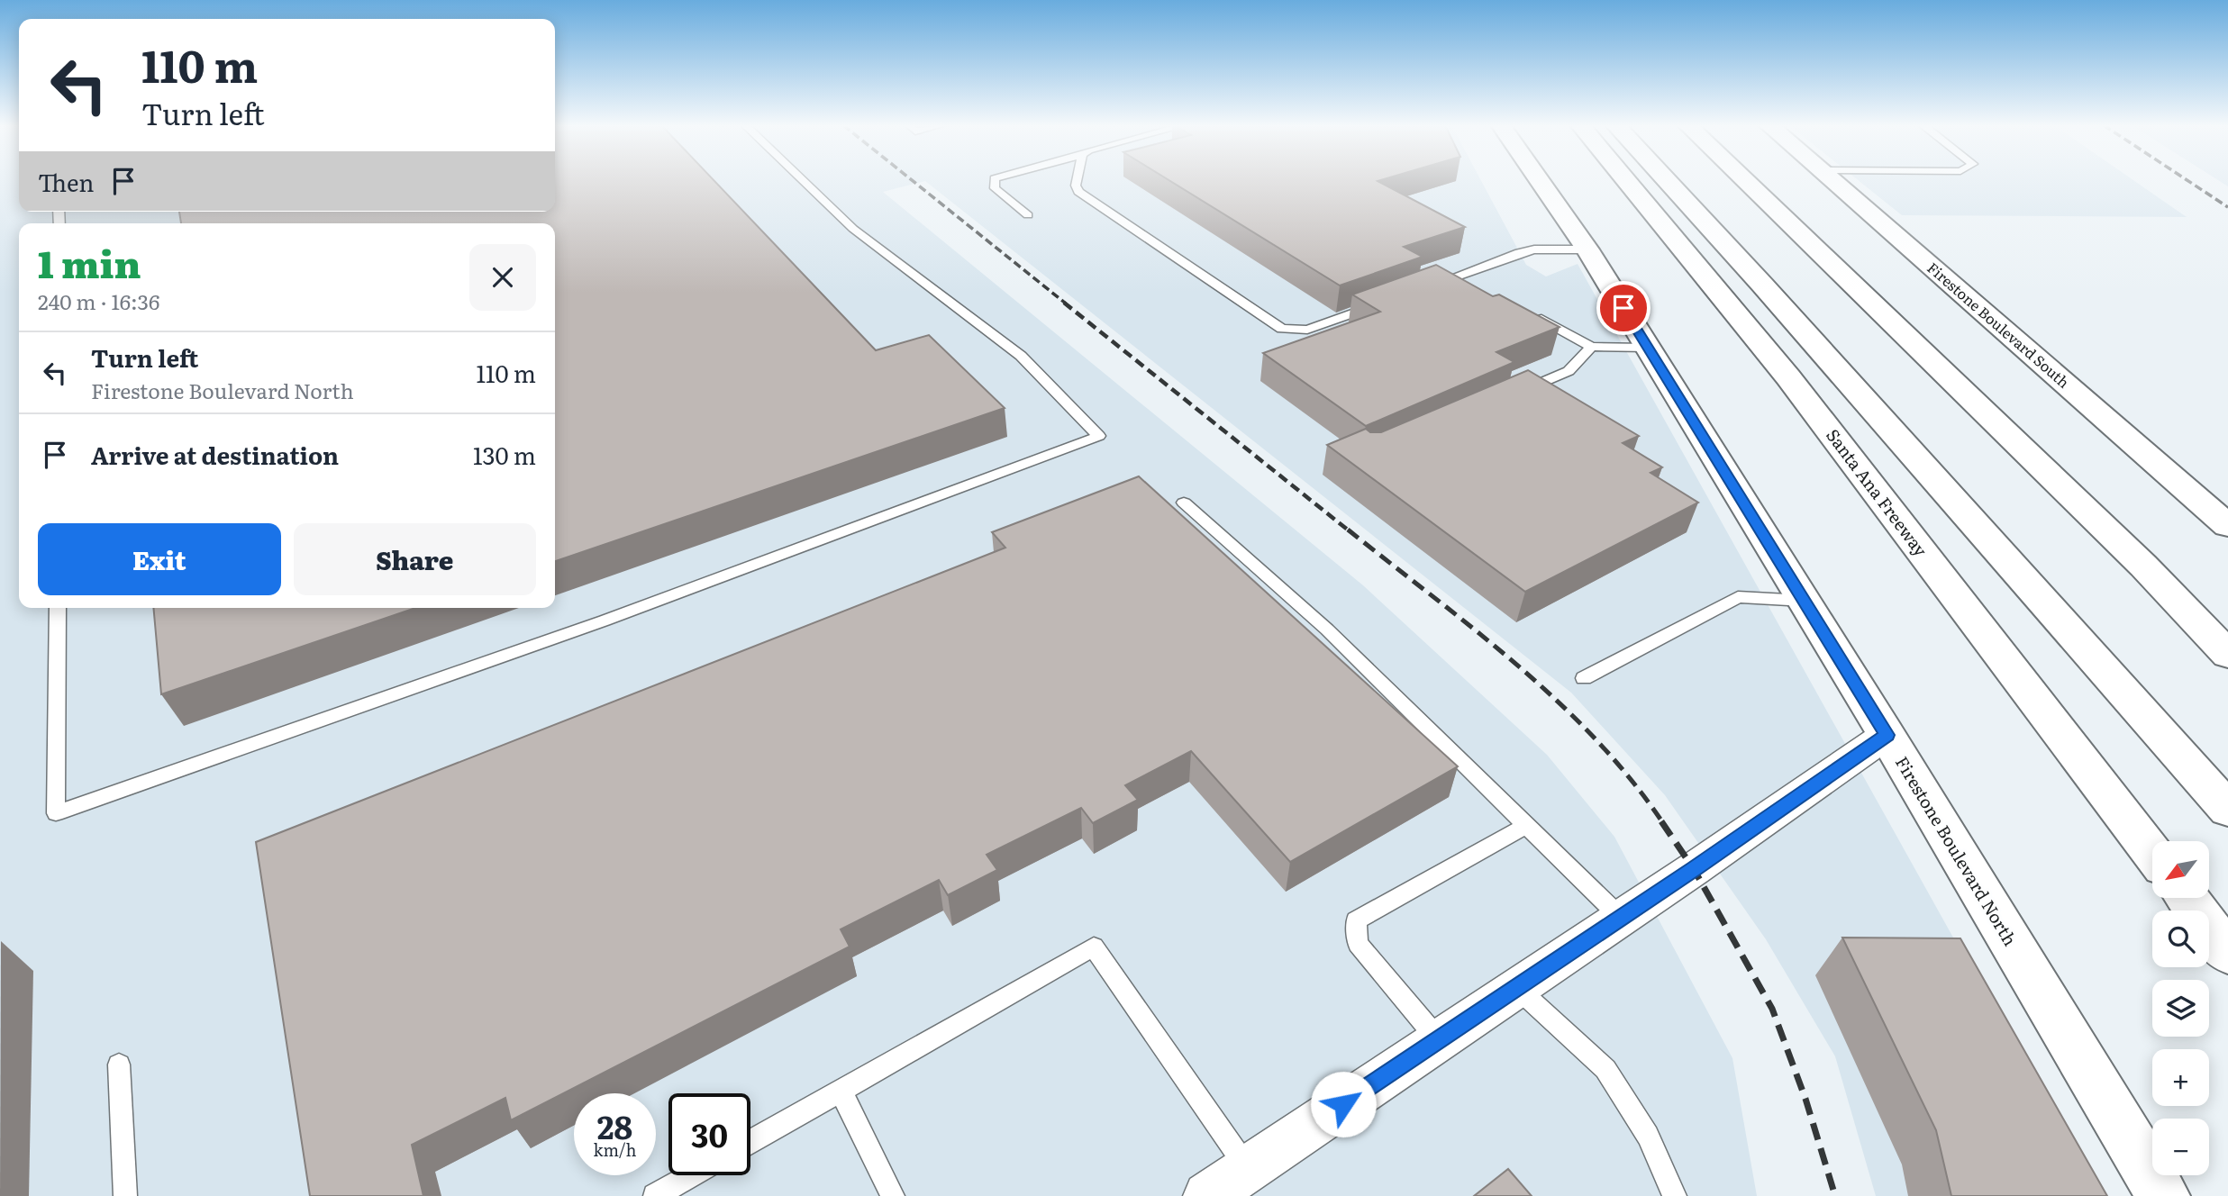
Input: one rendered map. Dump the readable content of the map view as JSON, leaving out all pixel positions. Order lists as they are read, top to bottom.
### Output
{
  "streets": {
    "main road": ["Firestone Boulevard South", "Santa Ana Freeway", "Firestone Boulevard North"]
  },
  "north": "bottom left",
  "page": {
    "turn": ["110 m", "Turn left"],
    "then": "Then",
    "heading": ["1 min", "240 m · 16:36"],
    "list": [
      {
        "name": "Turn left",
        "note": "Firestone Boulevard North",
        "value": "110 m"
      },
      {
        "name": "Arrive at destination",
        "value": "130 m"
      }
    ],
    "buttons": ["Exit", "Share"],
    "map_buttons": ["+", "−"],
    "speed": "28 km/h",
    "limit": "30"
  }
}
